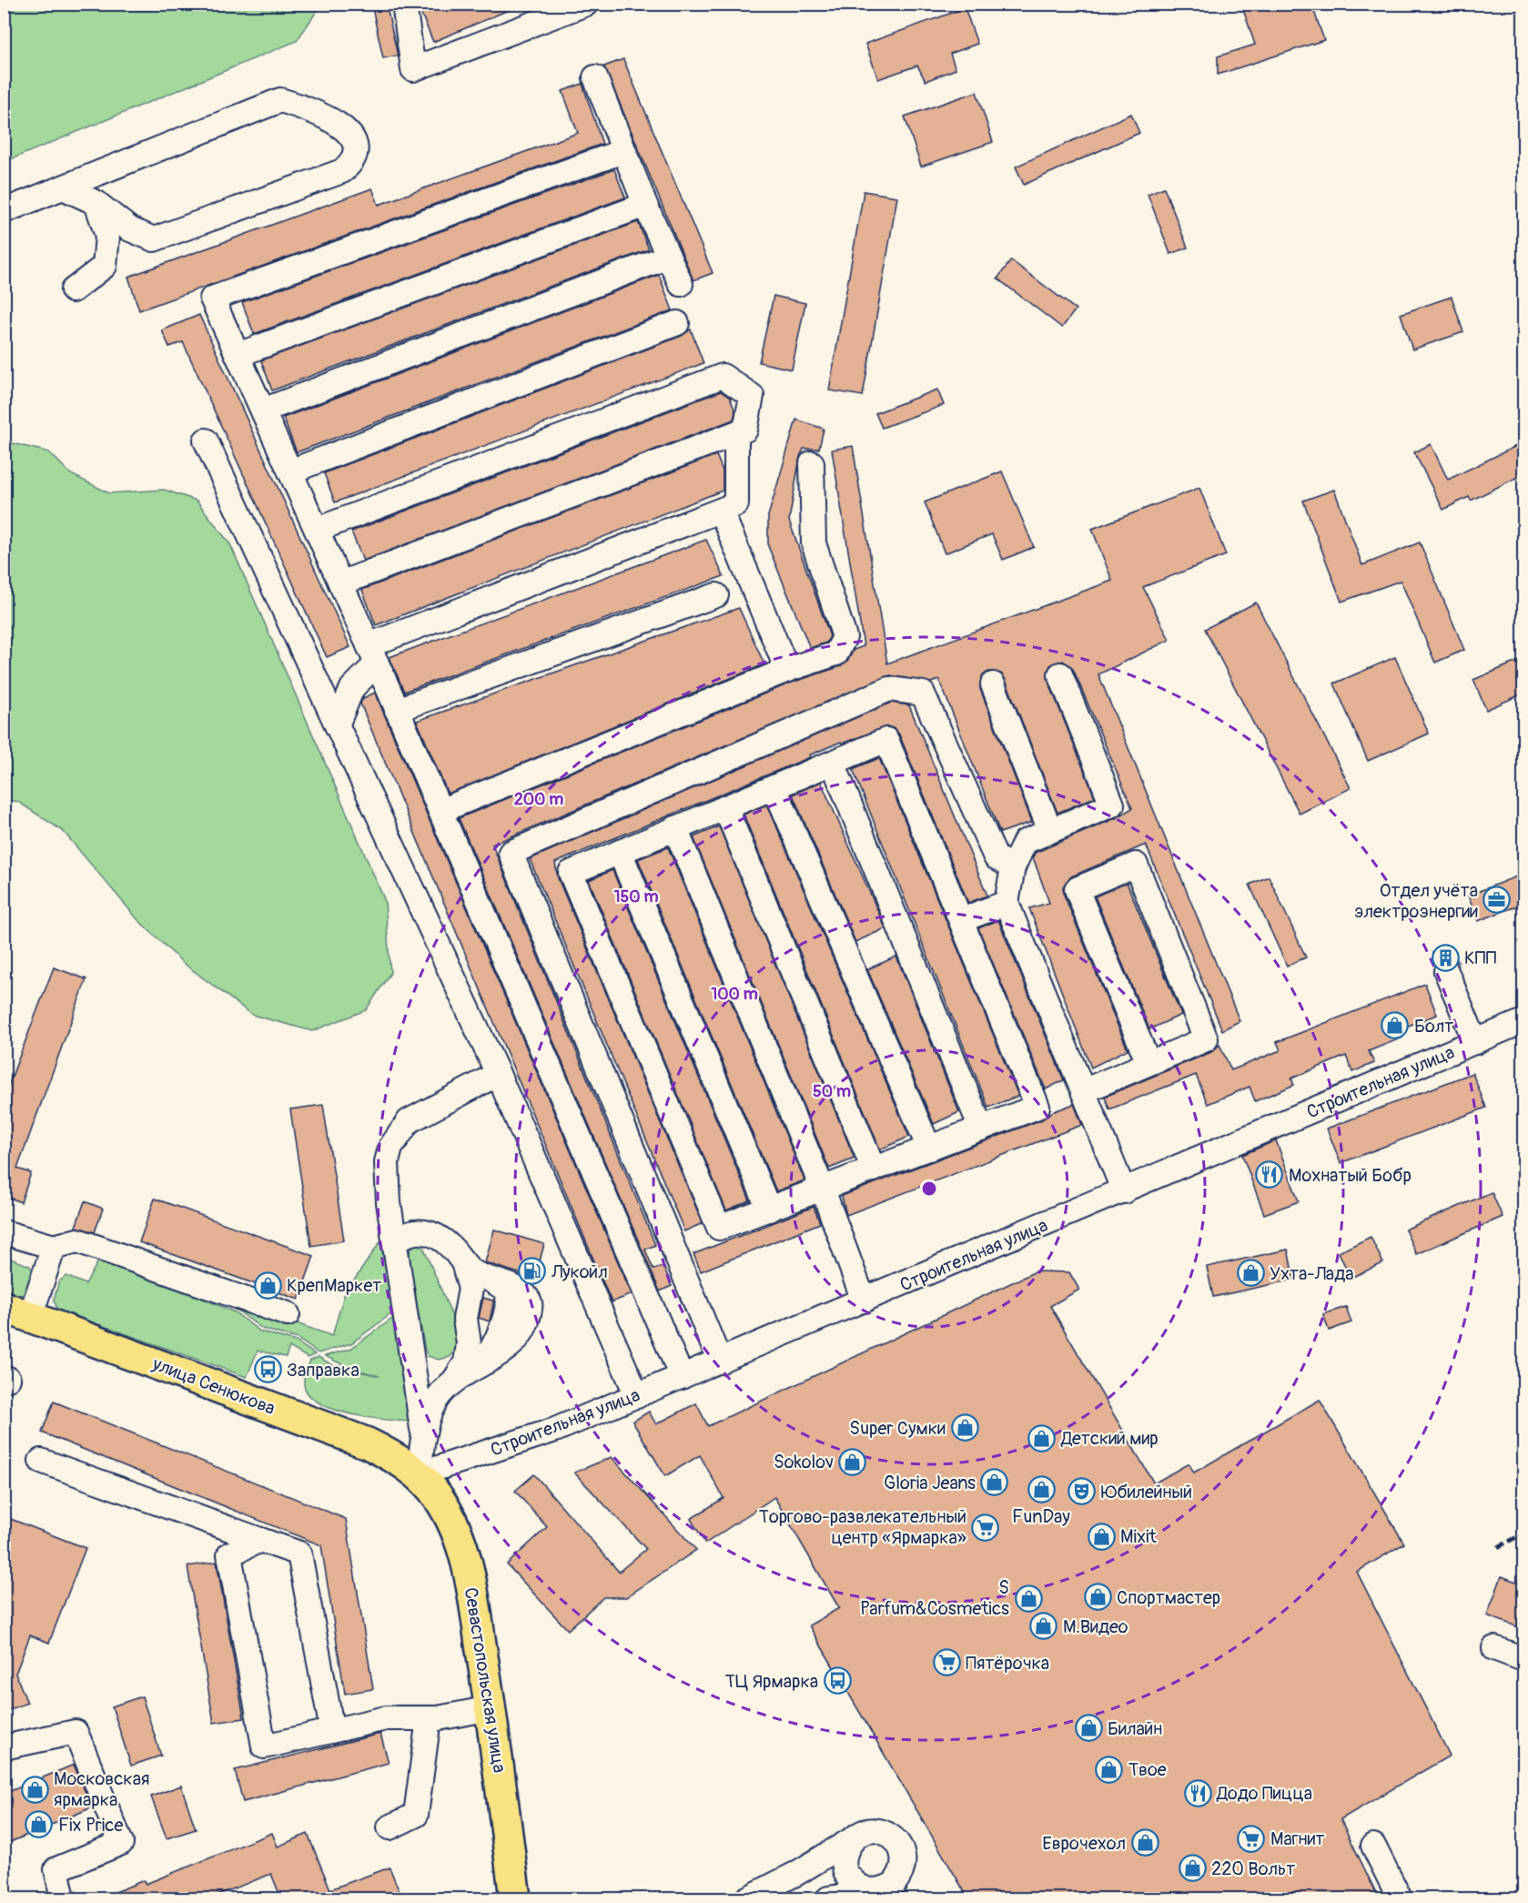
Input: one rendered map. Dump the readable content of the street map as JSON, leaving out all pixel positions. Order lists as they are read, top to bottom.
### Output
{
  "streets": {
    "main road": ["улица Сенюкова", "Севастопольская улица"],
    "street": ["Строительная улица"]
  },
  "crossings": [
    ["Строительная улица", "улица Сенюкова"],
    ["Строительная улица", "Севастопольская улица"],
    ["улица Сенюкова", "Севастопольская улица"]
  ],
  "places": {
    "office": ["Отдел учёта электроэнергии"],
    "building": ["КПП"],
    "shop": [
      "Болт",
      "Ухта-Лада",
      "КрепМаркет",
      "Super Сумки",
      "Детский мир",
      "Sokolov",
      "Gloria Jeans",
      "FunDay",
      "Mixit",
      "Спортмастер",
      "S Parfum&Cosmetics",
      "М.Видео",
      "Билайн",
      "Твое",
      "Московская ярмарка",
      "Fix Price",
      "Еврочехол",
      "220 Вольт"
    ],
    "restaurant": ["Мохнатый Бобр", "Додо Пицца"],
    "fuel station": ["Лукойл"],
    "bus stop": ["Заправка", "ТЦ Ярмарка"],
    "theatre": ["Юбилейный"],
    "supermarket": ["Торгово-развлекательный центр «Ярмарка»", "Пятёрочка", "Магнит"]
  },
  "rings": [
    "200 m",
    "150 m",
    "100 m",
    "50 m"
  ]
}
